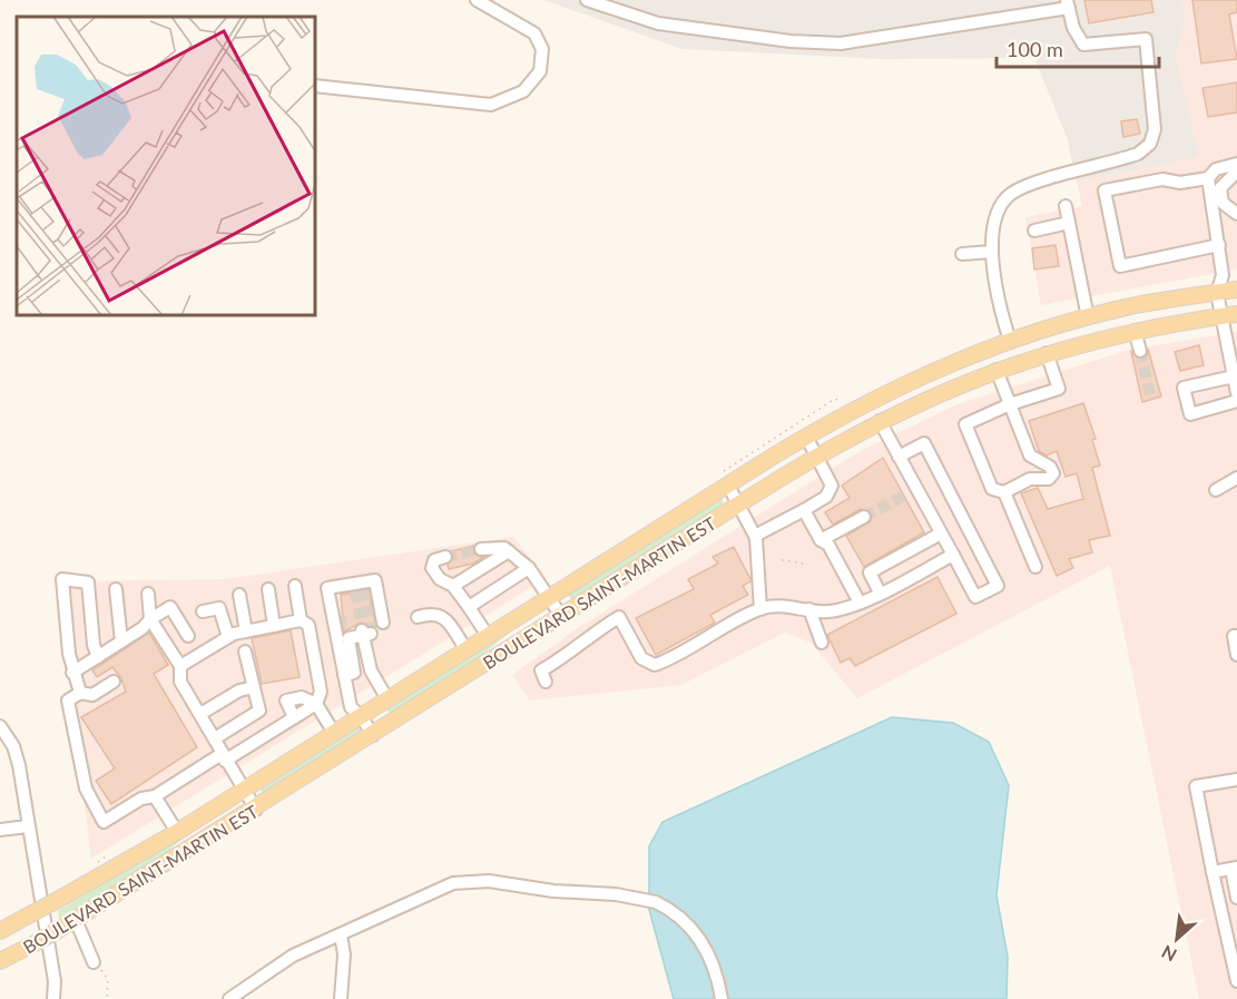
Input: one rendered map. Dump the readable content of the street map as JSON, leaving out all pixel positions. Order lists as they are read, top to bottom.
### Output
{
  "streets": {
    "main road": ["BOULEVARD SAINT-MARTIN EST"]
  },
  "scale_bar": "100 m",
  "north": "bottom left"
}
